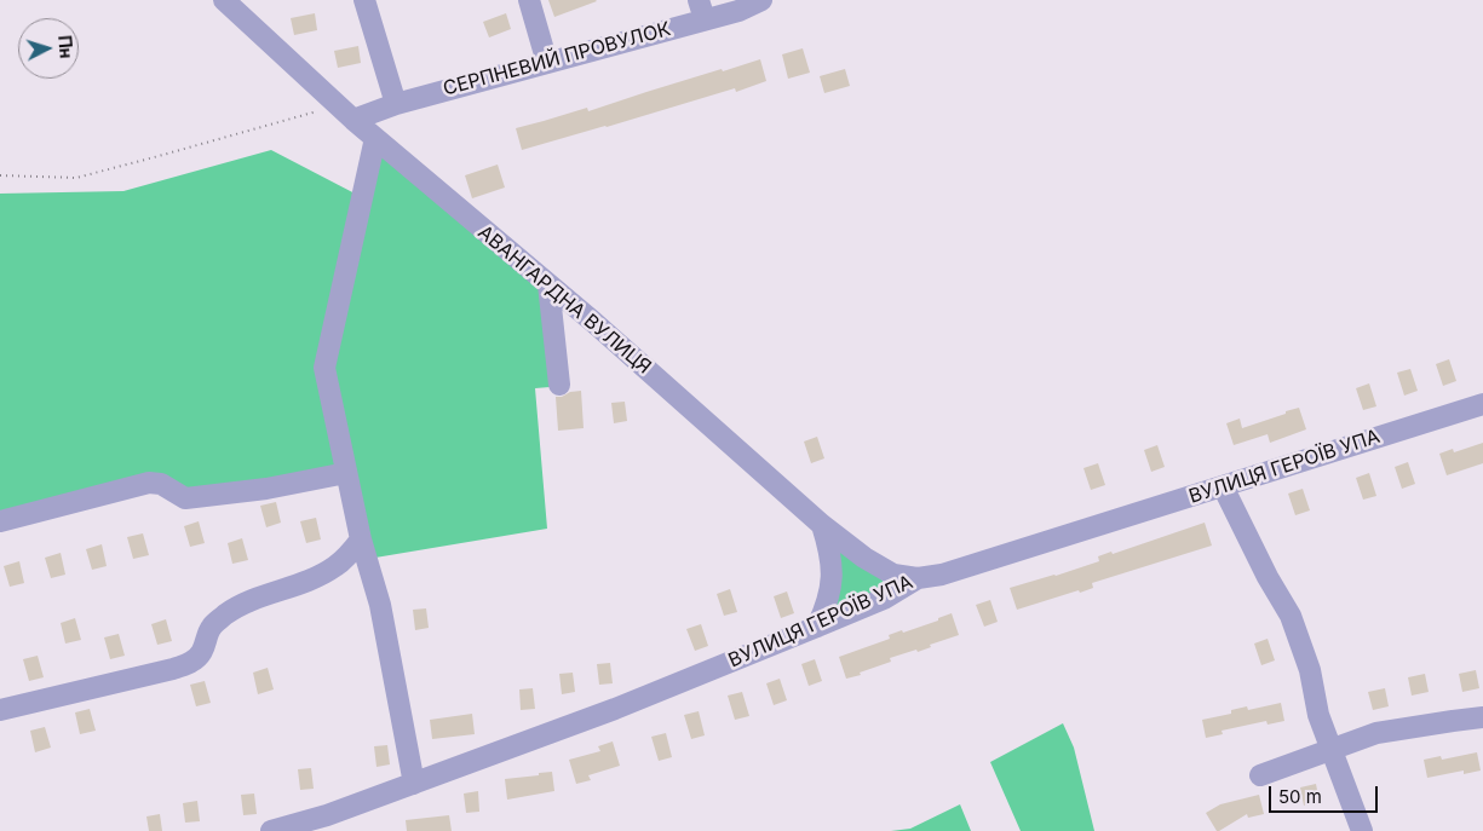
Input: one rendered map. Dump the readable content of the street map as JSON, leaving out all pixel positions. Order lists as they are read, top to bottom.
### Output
{
  "streets": {
    "street": ["СЕРПНЕВИЙ ПРОВУЛОК", "АВАНГАРДНА ВУЛИЦЯ", "ВУЛИЦЯ ГЕРОЇВ УПА"]
  },
  "crossings": [
    ["СЕРПНЕВИЙ ПРОВУЛОК", "АВАНГАРДНА ВУЛИЦЯ"],
    ["АВАНГАРДНА ВУЛИЦЯ", "ВУЛИЦЯ ГЕРОЇВ УПА"]
  ],
  "scale_bar": "50 m",
  "north": "right"
}
